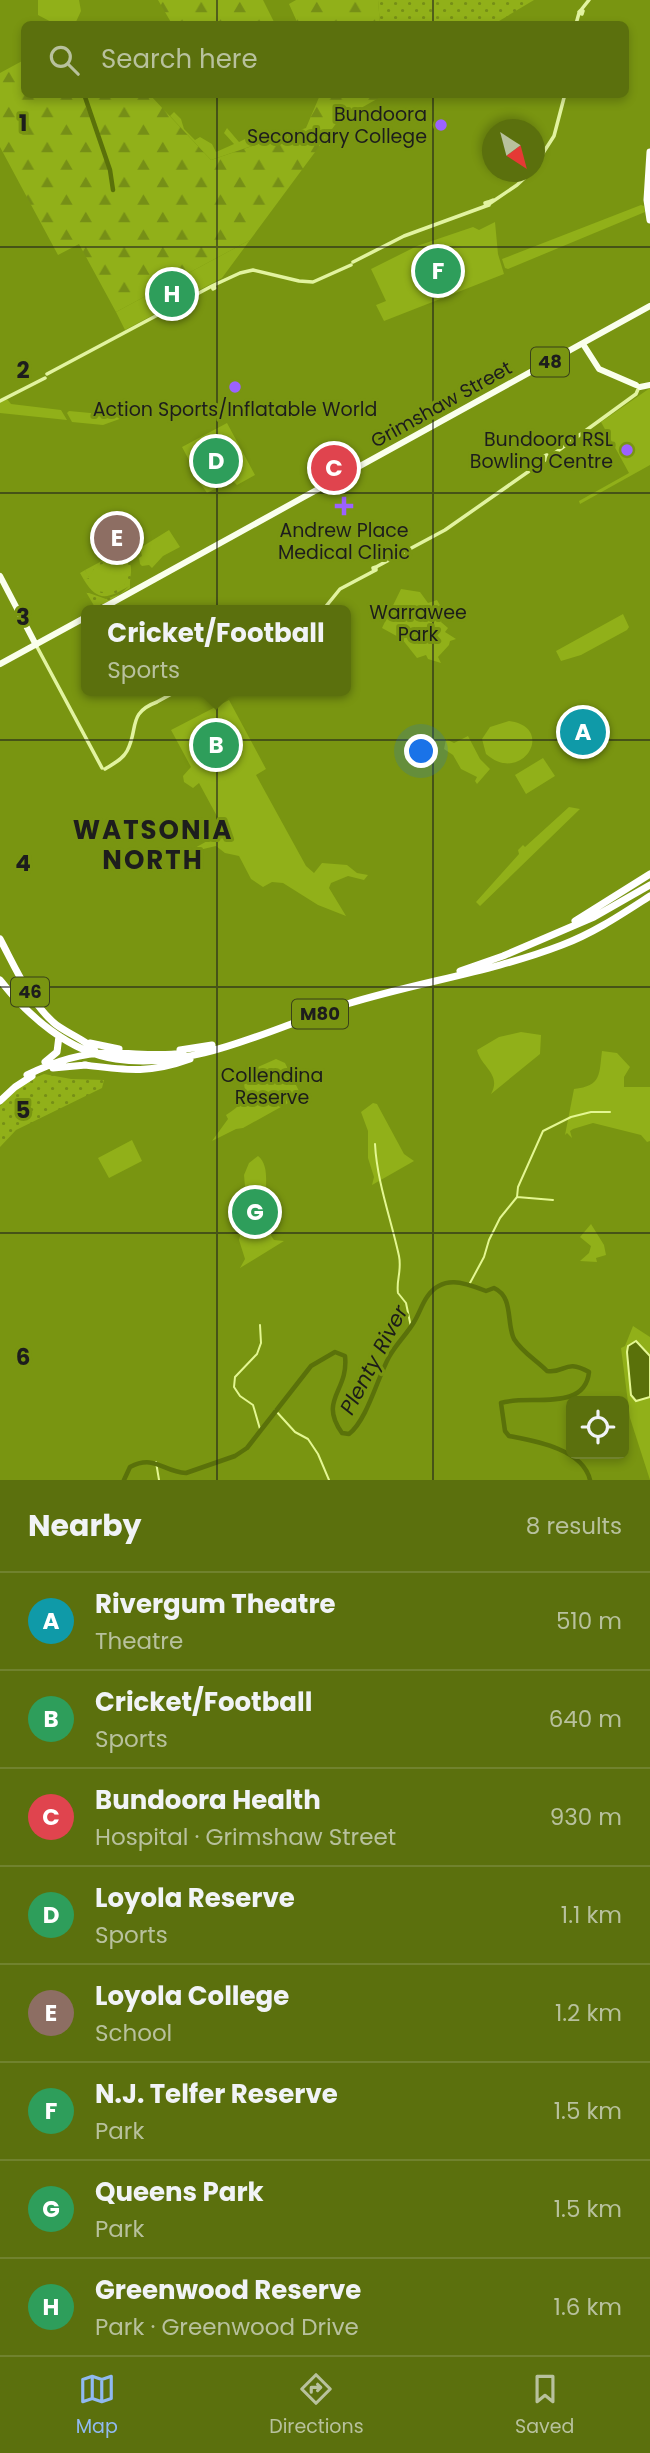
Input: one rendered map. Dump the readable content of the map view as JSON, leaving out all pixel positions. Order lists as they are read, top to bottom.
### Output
{
  "streets": {
    "highway": ["46", "M80"],
    "main road": ["48", "Grimshaw Street"]
  },
  "crossings": [
    ["46", "M80"]
  ],
  "districts": ["WATSONIA NORTH"],
  "water": ["Plenty River"],
  "parks": ["Warrawee Park", "Collendina Reserve"],
  "places": {
    "other": ["Bundoora Secondary College", "Action Sports/Inflatable World", "Bundoora RSL Bowling Centre"],
    "health": ["Andrew Place Medical Clinic"]
  },
  "north": "bottom right",
  "page": {
    "search": "Search here",
    "pins": [
      "F",
      "H",
      "D",
      "C",
      "E",
      "A",
      "B",
      "G"
    ],
    "popup": ["Cricket/Football", "Sports"],
    "heading": ["Nearby", "8 results"],
    "list": [
      {
        "mark": "A",
        "name": "Rivergum Theatre",
        "note": "Theatre",
        "value": "510 m"
      },
      {
        "mark": "B",
        "name": "Cricket/Football",
        "note": "Sports",
        "value": "640 m"
      },
      {
        "mark": "C",
        "name": "Bundoora Health",
        "note": "Hospital · Grimshaw Street",
        "value": "930 m"
      },
      {
        "mark": "D",
        "name": "Loyola Reserve",
        "note": "Sports",
        "value": "1.1 km"
      },
      {
        "mark": "E",
        "name": "Loyola College",
        "note": "School",
        "value": "1.2 km"
      },
      {
        "mark": "F",
        "name": "N.J. Telfer Reserve",
        "note": "Park",
        "value": "1.5 km"
      },
      {
        "mark": "G",
        "name": "Queens Park",
        "note": "Park",
        "value": "1.5 km"
      },
      {
        "mark": "H",
        "name": "Greenwood Reserve",
        "note": "Park · Greenwood Drive",
        "value": "1.6 km"
      }
    ],
    "nav": ["Map", "Directions", "Saved"]
  },
  "grid": {
    "rows": [
      "1",
      "2",
      "3",
      "4",
      "5",
      "6"
    ]
  }
}
